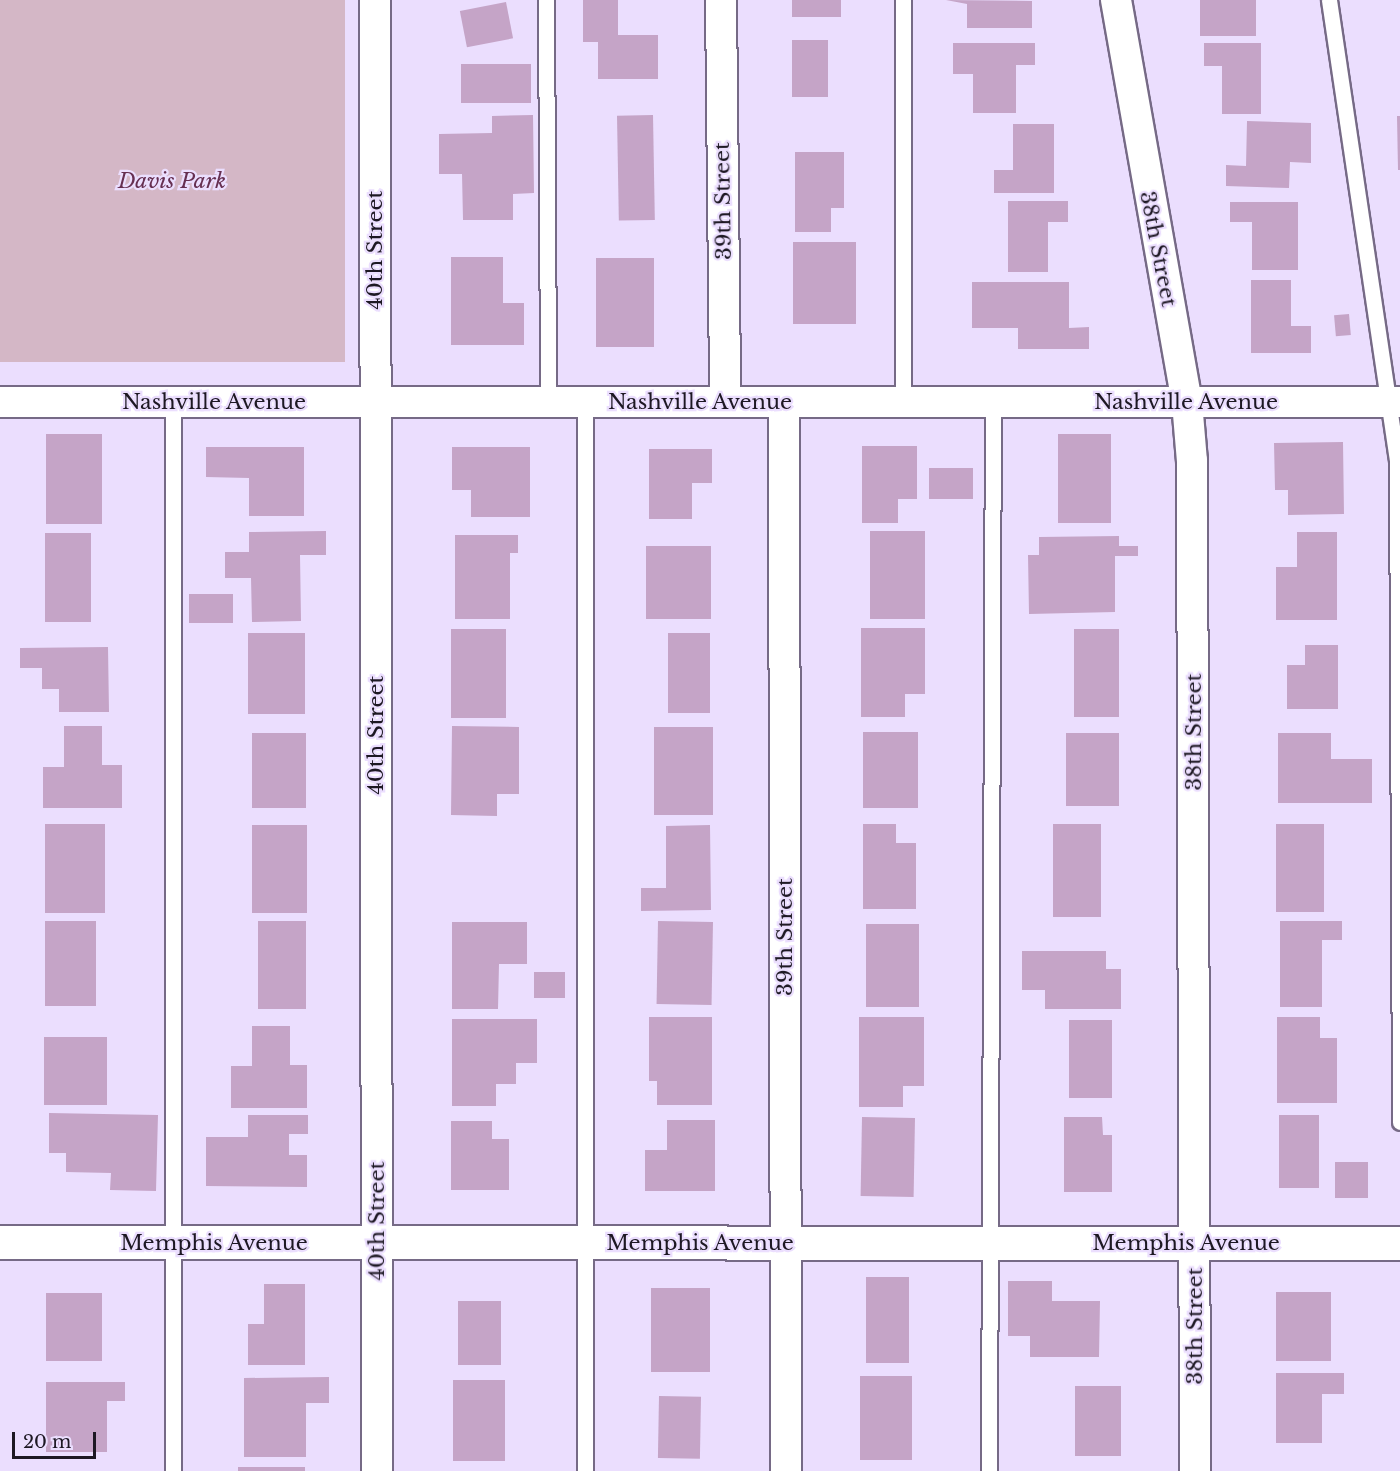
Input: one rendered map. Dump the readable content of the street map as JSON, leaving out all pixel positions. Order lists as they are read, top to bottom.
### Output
{
  "streets": {
    "street": [
      "39th Street",
      "38th Street",
      "40th Street",
      "Nashville Avenue",
      "Memphis Avenue"
    ]
  },
  "crossings": [
    ["39th Street", "Nashville Avenue"],
    ["39th Street", "Memphis Avenue"],
    ["38th Street", "Nashville Avenue"],
    ["38th Street", "Memphis Avenue"],
    ["40th Street", "Nashville Avenue"],
    ["40th Street", "Memphis Avenue"]
  ],
  "parks": ["Davis Park"],
  "scale_bar": "20 m"
}
